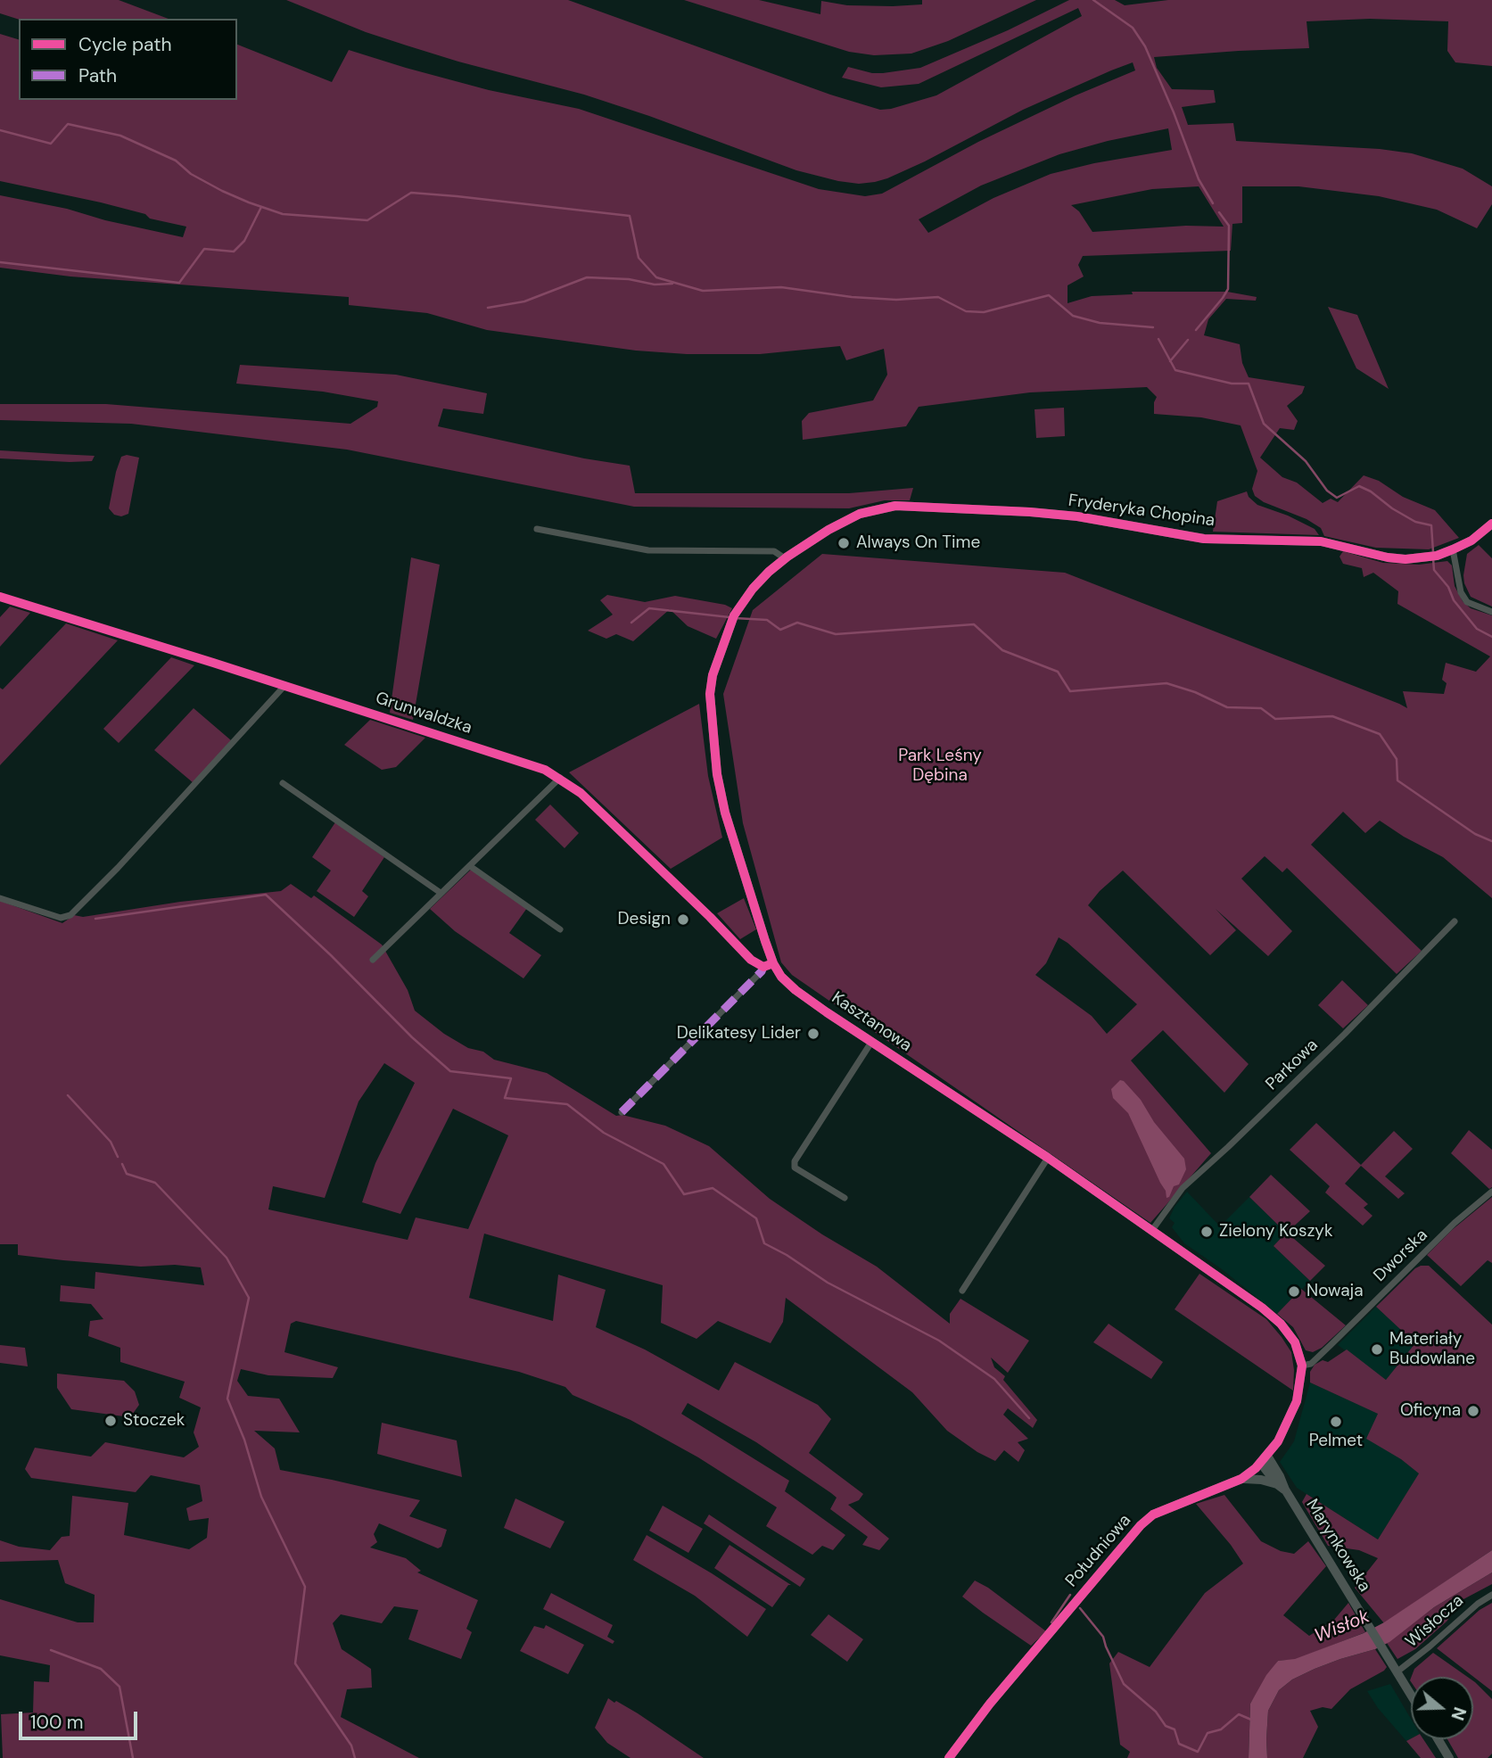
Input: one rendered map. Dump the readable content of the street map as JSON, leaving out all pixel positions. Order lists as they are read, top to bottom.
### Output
{
  "streets": {
    "street": [
      "Fryderyka Chopina",
      "Grunwaldzka",
      "Kasztanowa",
      "Parkowa",
      "Dworska",
      "Marynkowska",
      "Południowa",
      "Wisłocza"
    ]
  },
  "crossings": [
    ["Fryderyka Chopina", "Kasztanowa"],
    ["Kasztanowa", "Parkowa"],
    ["Kasztanowa", "Dworska"],
    ["Kasztanowa", "Południowa"],
    ["Dworska", "Południowa"],
    ["Marynkowska", "Południowa"],
    ["Marynkowska", "Wisłocza"]
  ],
  "water": ["Wisłok"],
  "parks": ["Park Leśny Dębina"],
  "places": [
    "Always On Time",
    "Design",
    "Delikatesy Lider",
    "Zielony Koszyk",
    "Nowaja",
    "Materiały Budowlane",
    "Oficyna",
    "Stoczek",
    "Pelmet"
  ],
  "legend": ["Cycle path", "Path"],
  "scale_bar": "100 m",
  "north": "right"
}
